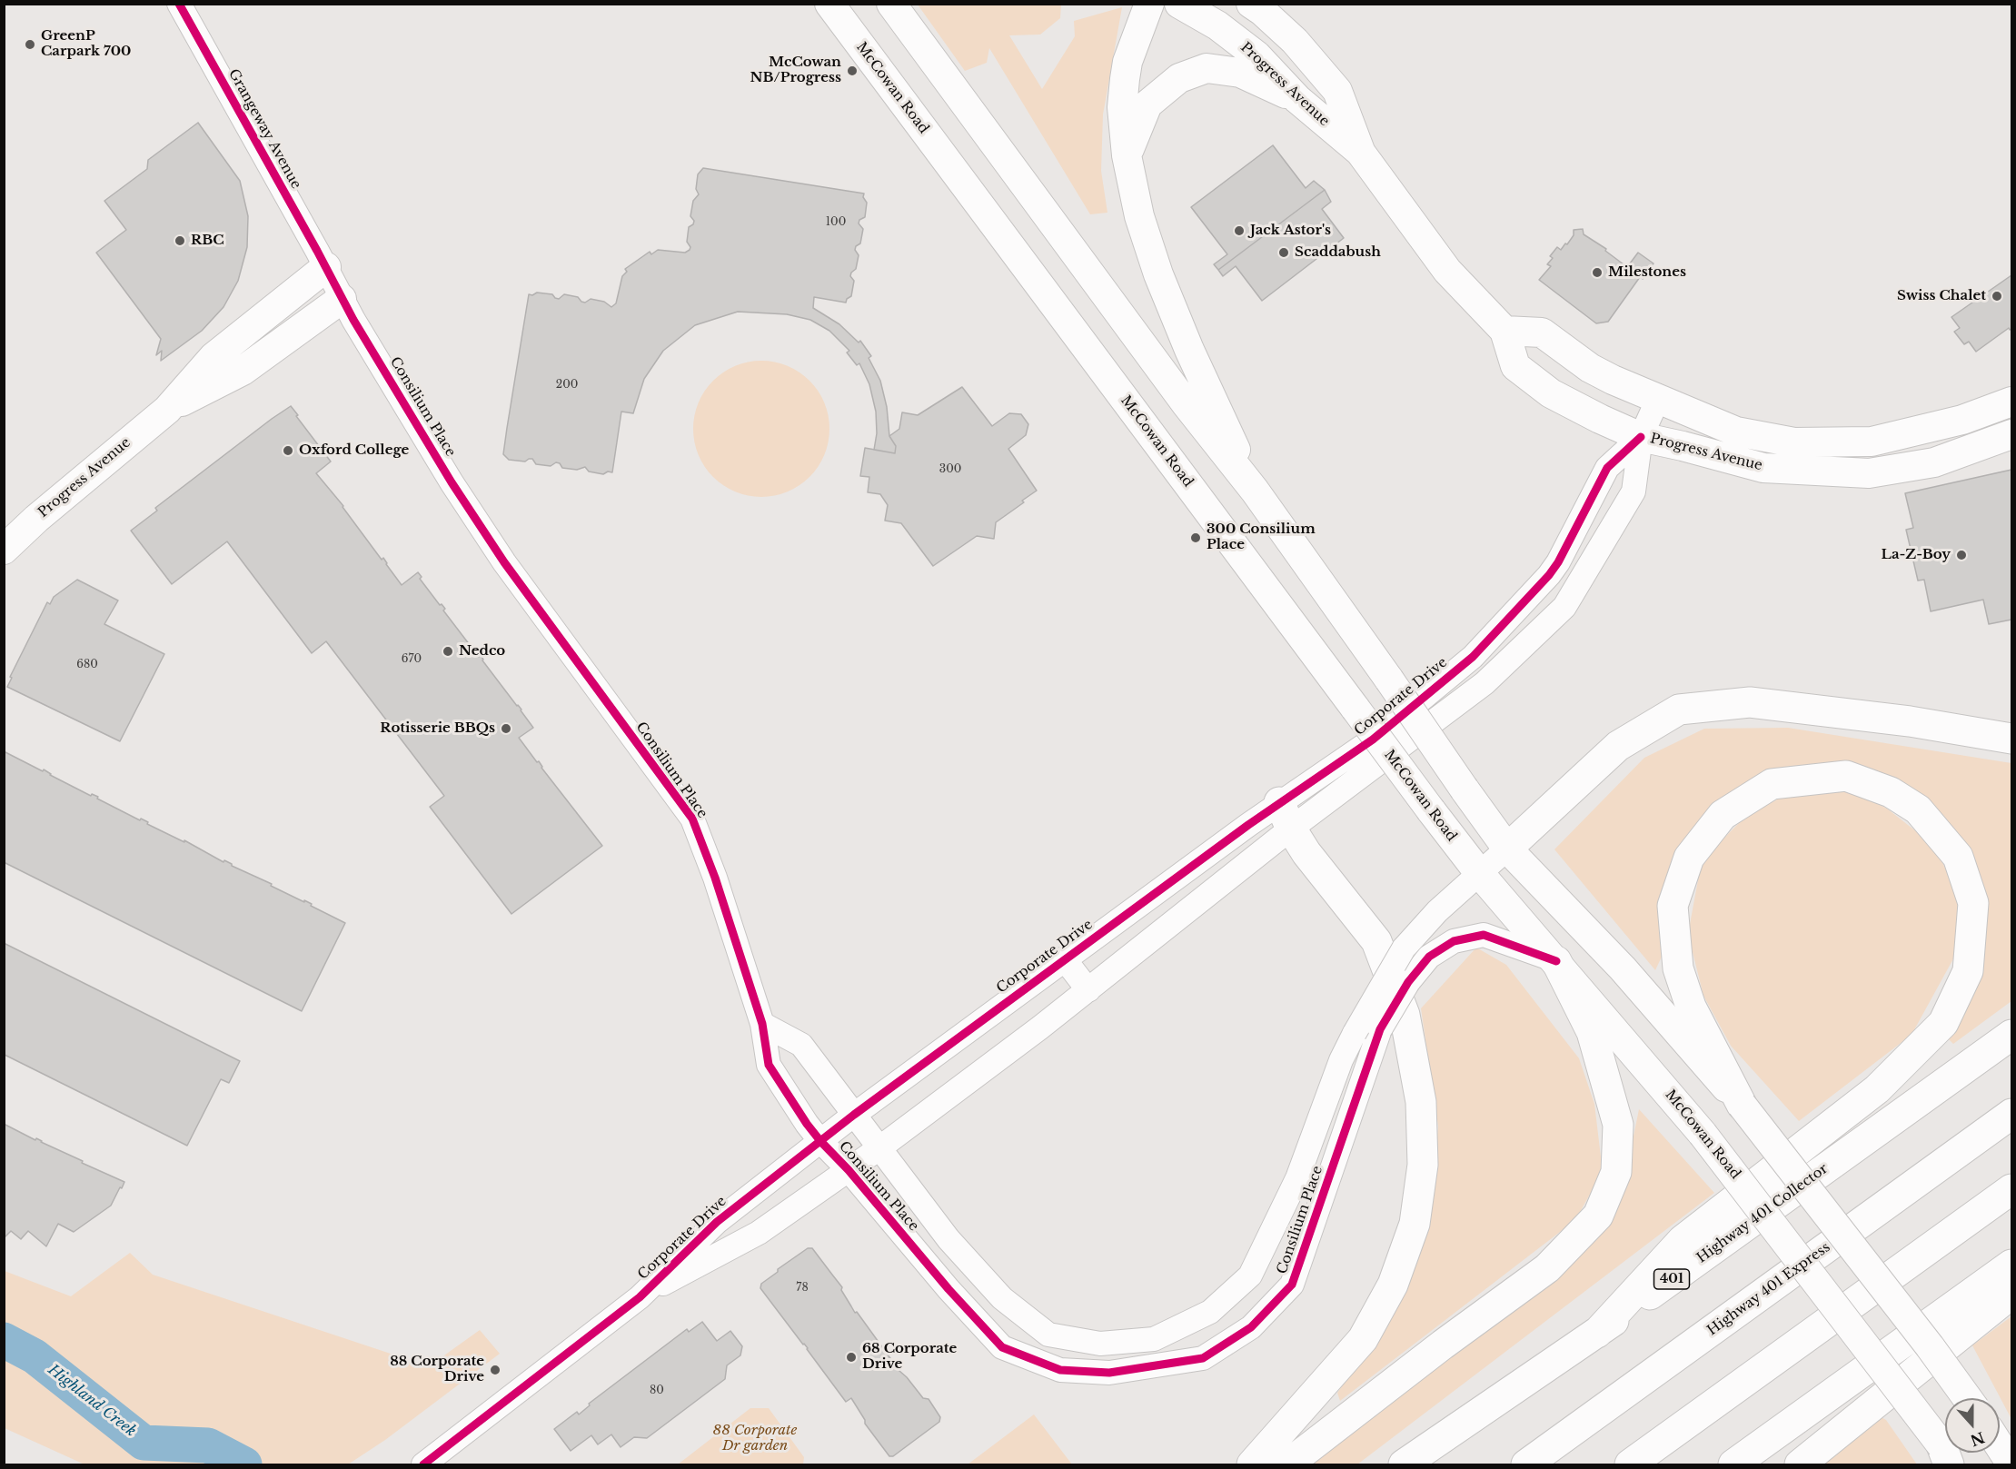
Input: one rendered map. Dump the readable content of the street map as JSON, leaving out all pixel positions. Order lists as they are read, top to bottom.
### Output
{
  "streets": {
    "highway": ["Highway 401 Collector", "401", "Highway 401 Express"],
    "main road": ["Progress Avenue", "McCowan Road"],
    "street": ["Grangeway Avenue", "Consilium Place", "Corporate Drive"]
  },
  "crossings": [
    ["Progress Avenue", "Grangeway Avenue"],
    ["Progress Avenue", "Consilium Place"],
    ["Progress Avenue", "Corporate Drive"],
    ["McCowan Road", "Consilium Place"],
    ["Grangeway Avenue", "Consilium Place"],
    ["Consilium Place", "Corporate Drive"]
  ],
  "water": ["Highland Creek"],
  "parks": ["88 Corporate Dr garden"],
  "places": [
    "GreenP Carpark 700",
    "McCowan NB/Progress",
    "Jack Astor's",
    "RBC",
    "Scaddabush",
    "Milestones",
    "Swiss Chalet",
    "Oxford College",
    "300 Consilium Place",
    "La-Z-Boy",
    "Nedco",
    "Rotisserie BBQs",
    "68 Corporate Drive",
    "88 Corporate Drive"
  ],
  "house_numbers": [
    "100",
    "200",
    "300",
    "670",
    "680",
    "78",
    "80"
  ],
  "north": "bottom"
}
